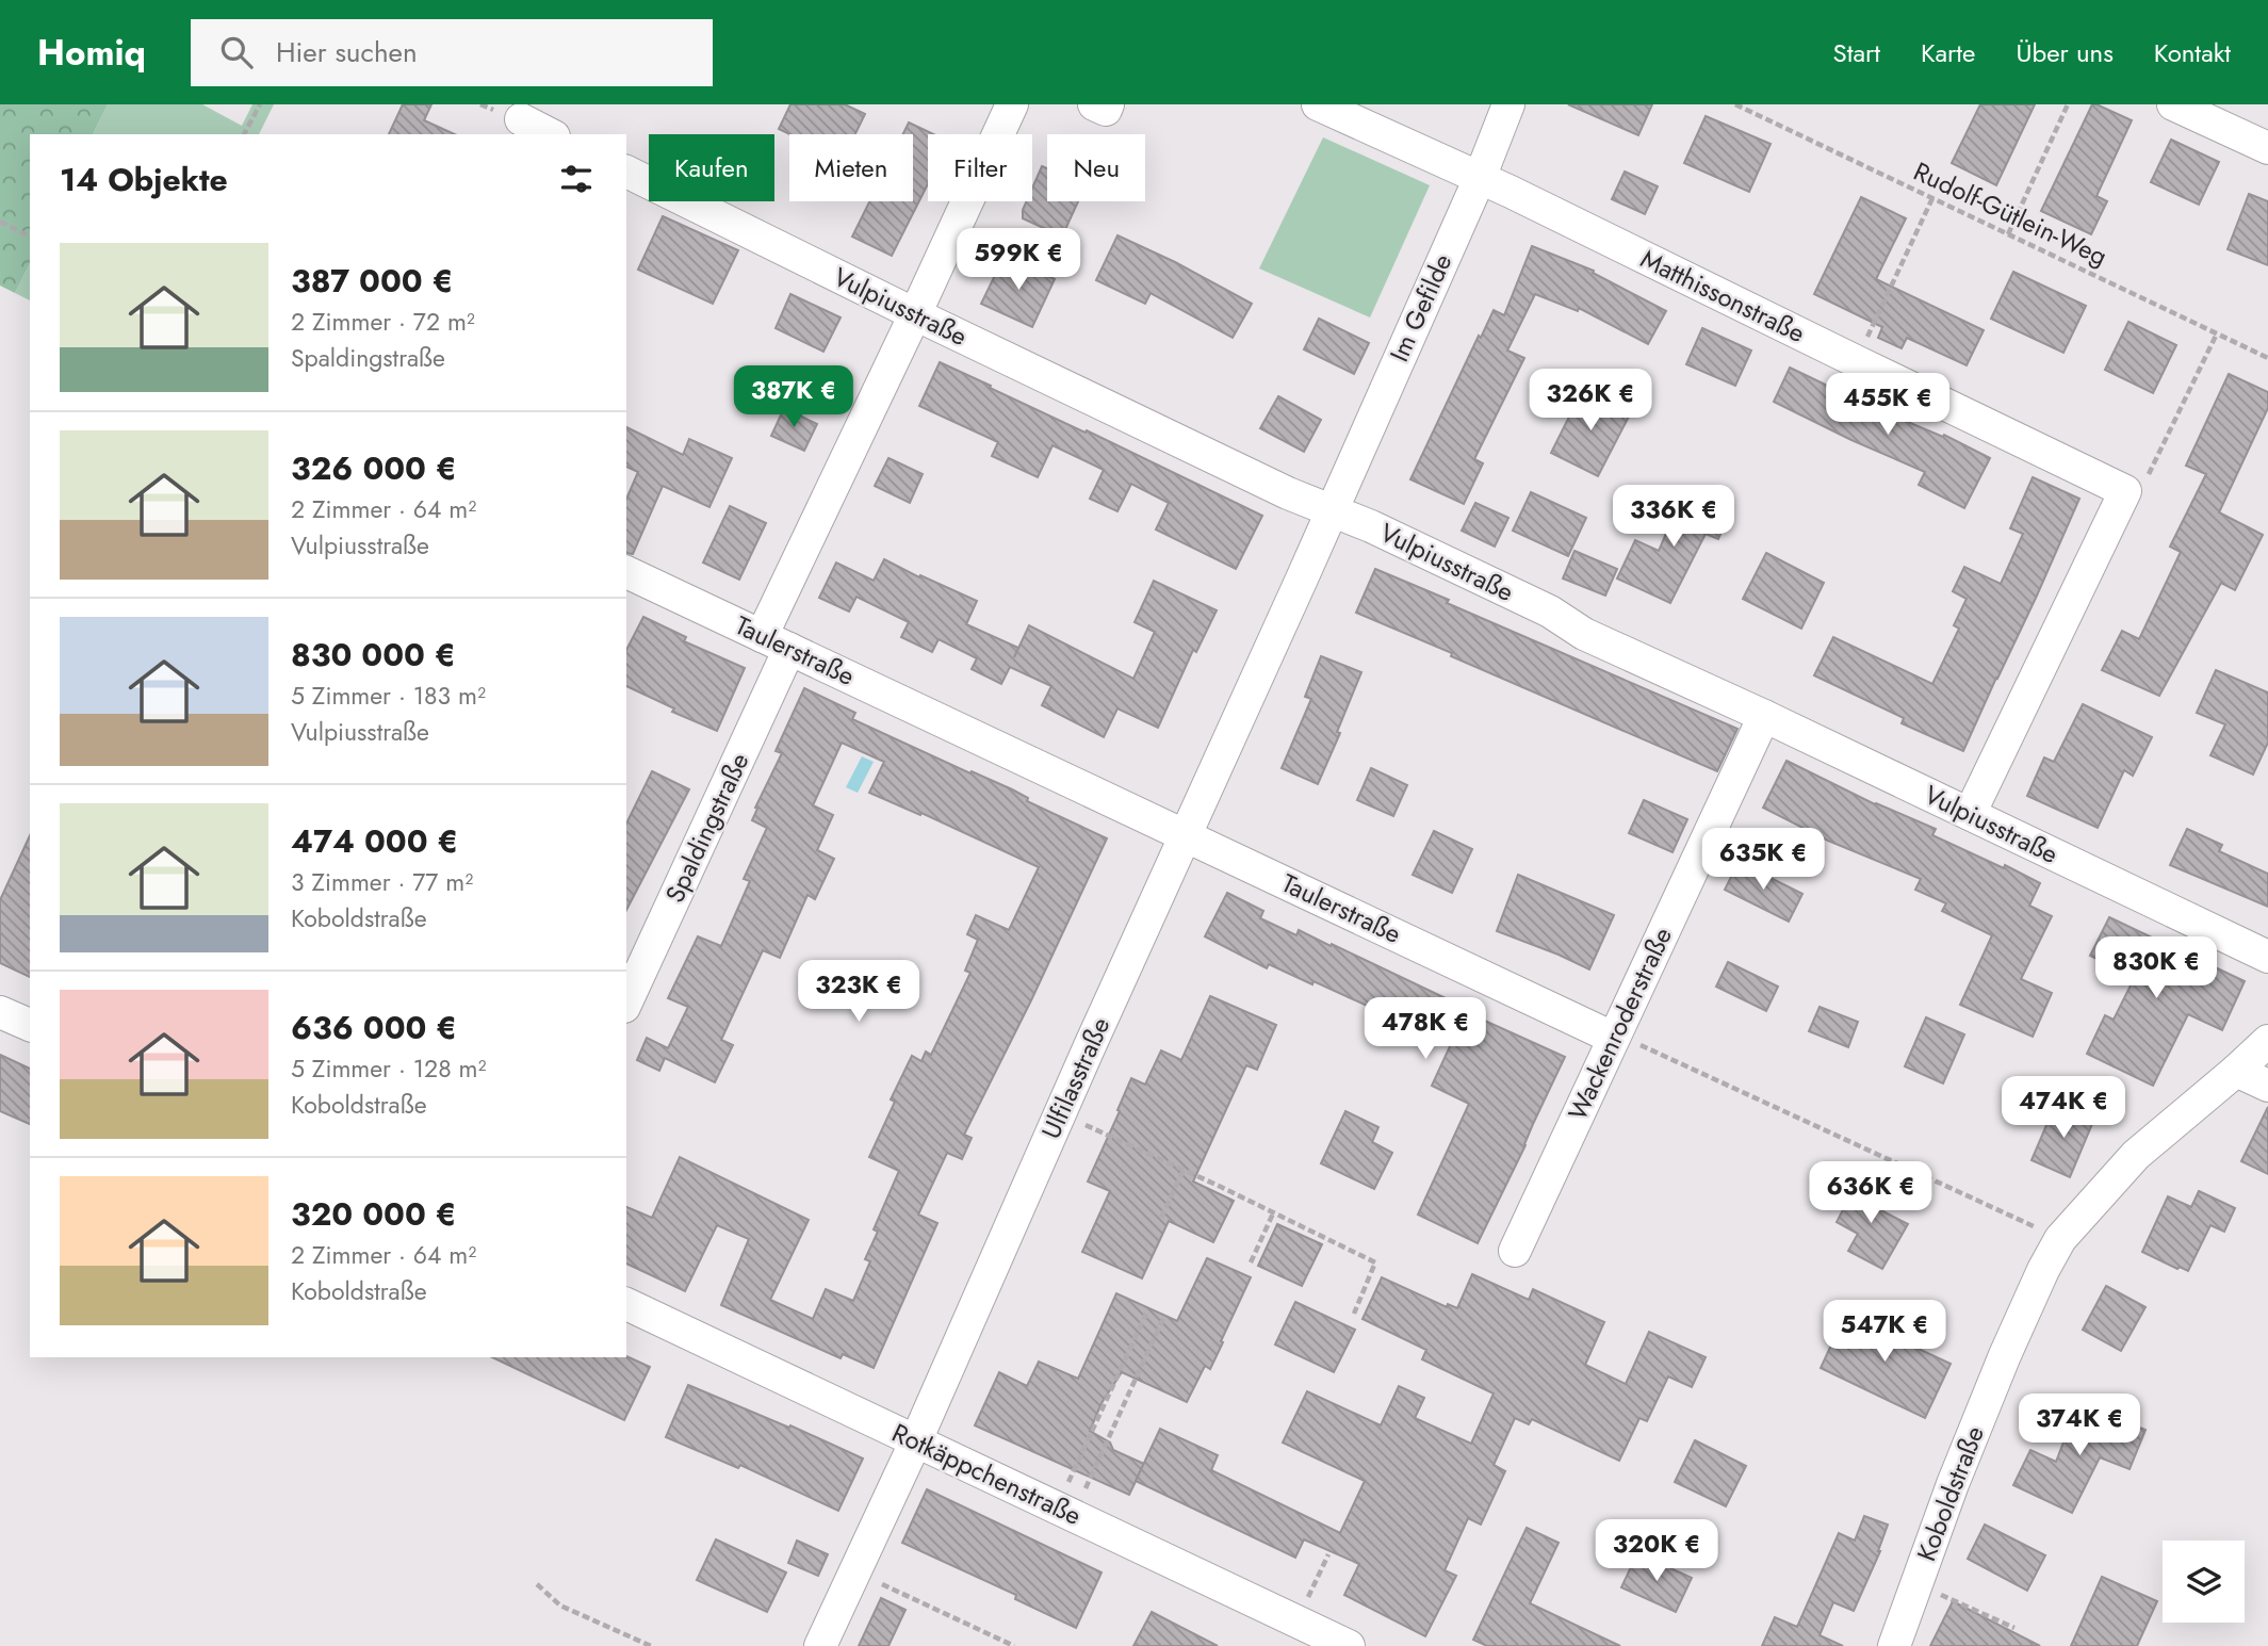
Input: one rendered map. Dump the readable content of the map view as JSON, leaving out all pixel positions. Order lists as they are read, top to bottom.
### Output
{
  "streets": {
    "street": [
      "Matthissonstraße",
      "Vulpiusstraße",
      "Im Gefilde",
      "Taulerstraße",
      "Spaldingstraße",
      "Wackenroderstraße",
      "Ulfilasstraße",
      "Rotkäppchenstraße",
      "Koboldstraße"
    ],
    "path": ["Rudolf-Gütlein-Weg"]
  },
  "crossings": [
    ["Matthissonstraße", "Im Gefilde"],
    ["Vulpiusstraße", "Im Gefilde"],
    ["Vulpiusstraße", "Spaldingstraße"],
    ["Vulpiusstraße", "Wackenroderstraße"],
    ["Vulpiusstraße", "Ulfilasstraße"],
    ["Im Gefilde", "Ulfilasstraße"],
    ["Taulerstraße", "Spaldingstraße"],
    ["Taulerstraße", "Wackenroderstraße"],
    ["Taulerstraße", "Ulfilasstraße"],
    ["Ulfilasstraße", "Rotkäppchenstraße"]
  ],
  "page": {
    "header": "Homiq",
    "search": "Hier suchen",
    "nav": [
      "Start",
      "Karte",
      "Über uns",
      "Kontakt"
    ],
    "chip": [
      "Kaufen",
      "Mieten",
      "Filter",
      "Neu"
    ],
    "heading": "14 Objekte",
    "list": [
      {
        "name": "387 000 €",
        "note": "2 Zimmer · 72 m² · Spaldingstraße"
      },
      {
        "name": "326 000 €",
        "note": "2 Zimmer · 64 m² · Vulpiusstraße"
      },
      {
        "name": "830 000 €",
        "note": "5 Zimmer · 183 m² · Vulpiusstraße"
      },
      {
        "name": "474 000 €",
        "note": "3 Zimmer · 77 m² · Koboldstraße"
      },
      {
        "name": "636 000 €",
        "note": "5 Zimmer · 128 m² · Koboldstraße"
      },
      {
        "name": "320 000 €",
        "note": "2 Zimmer · 64 m² · Koboldstraße"
      }
    ],
    "price": [
      "599K €",
      "387K €",
      "326K €",
      "455K €",
      "336K €",
      "635K €",
      "830K €",
      "323K €",
      "478K €",
      "474K €",
      "636K €",
      "547K €",
      "374K €",
      "320K €"
    ]
  }
}
